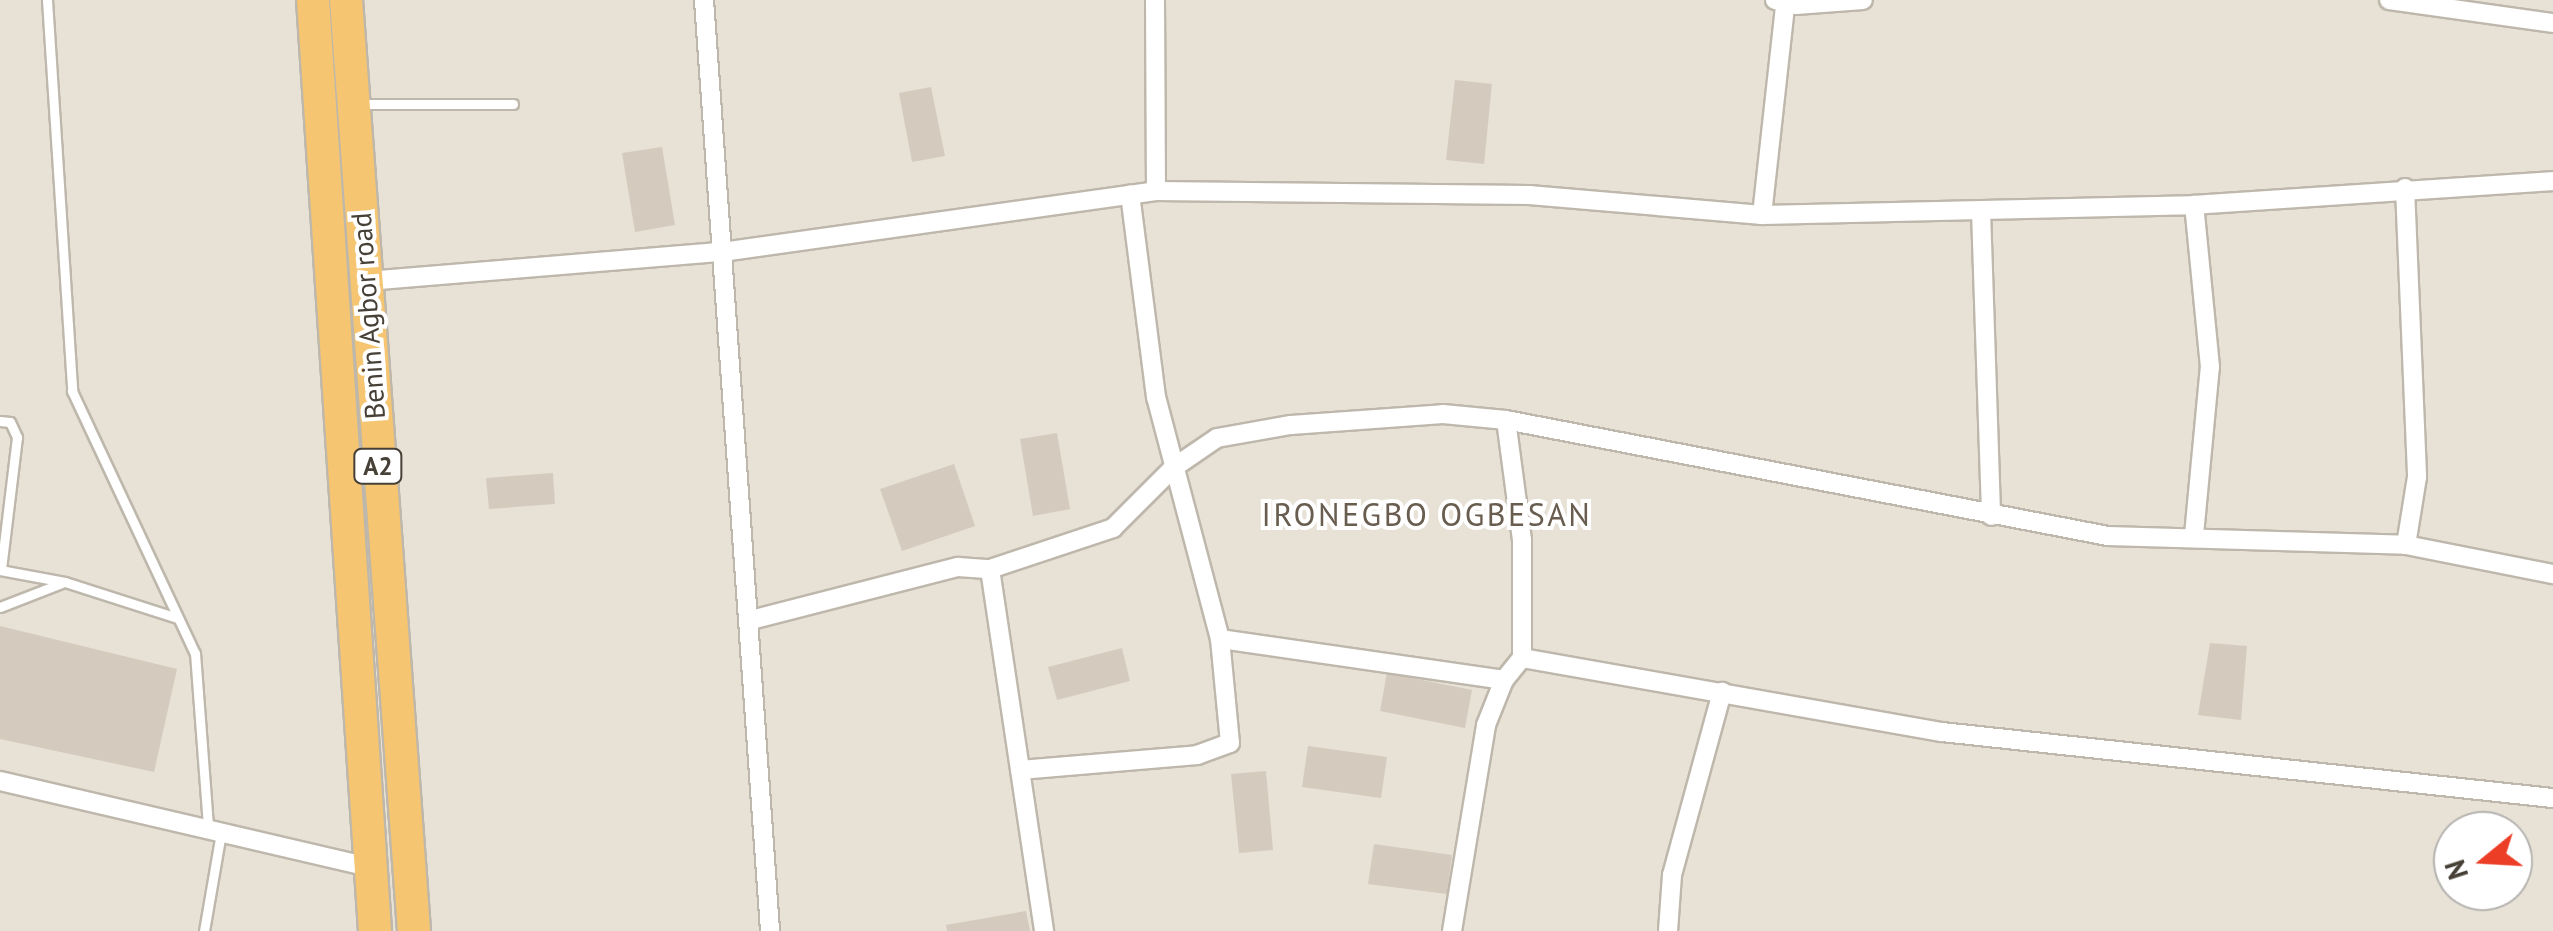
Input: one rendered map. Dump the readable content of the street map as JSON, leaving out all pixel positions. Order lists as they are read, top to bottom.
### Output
{
  "streets": {
    "highway": ["Benin Agbor road", "A2"]
  },
  "districts": ["IRONEGBO OGBESAN"],
  "north": "left"
}
